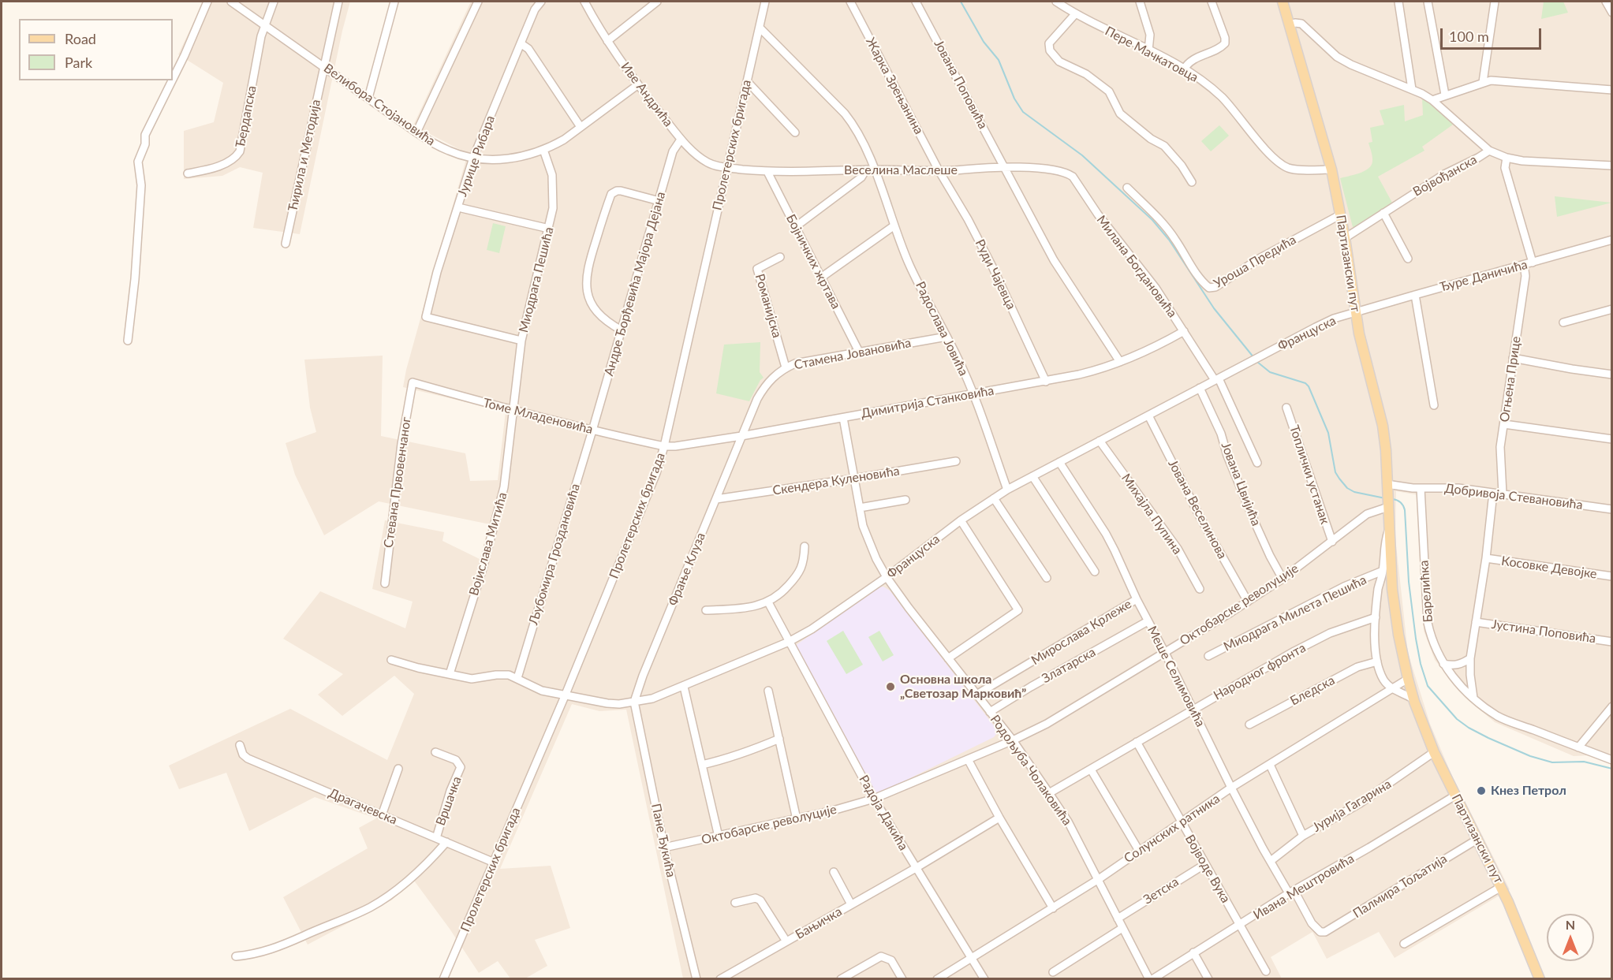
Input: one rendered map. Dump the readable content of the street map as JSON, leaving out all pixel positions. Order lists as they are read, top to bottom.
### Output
{
  "streets": {
    "main road": ["Партизански пут"],
    "street": [
      "Пере Мачкатовца",
      "Јована Поповића",
      "Жарка Зрењанина",
      "Иве Андрића",
      "Велибора Стојановића",
      "Ђердапска",
      "Пролетерских бригада",
      "Ћирила и Методија",
      "Јурице Рибара",
      "Веселина Маслеше",
      "Војвођанска",
      "Бојничких жртава",
      "Уроша Предића",
      "Милана Богдановића",
      "Руди Чајевца",
      "Ђуре Даничића",
      "Миодрага Пешића",
      "Андре Ђорђевића Мајора Дејана",
      "Романијска",
      "Радослава Јовића",
      "Француска",
      "Стамена Јовановића",
      "Огњена Прице",
      "Димитрија Станковића",
      "Томе Младеновића",
      "Топлички устанак",
      "Скендера Куленовића",
      "Стевана Првовенчаног",
      "Јована Цвијића",
      "Добривоја Стевановића",
      "Јована Веселинова",
      "Михајла Пупина",
      "Војислава Митића",
      "Љубомира Гроздановића",
      "Косовке Девојке",
      "Фрање Клуза",
      "Барелићка",
      "Октобарске револуције",
      "Миодрага Милета Пешића",
      "Јустина Поповића",
      "Мирослава Крлеже",
      "Златарска",
      "Народног фронта",
      "Меше Селимовића",
      "Бледска",
      "Родољуба Чолаковића",
      "Вршачка",
      "Јурија Гагарина",
      "Драгачевска",
      "Радоја Дакића",
      "Солунских ратника",
      "Пане Ђукића",
      "Војводе Вука",
      "Палмира Тољатија",
      "Ивана Мештровића",
      "Зетска",
      "Бањичка"
    ]
  },
  "crossings": [
    ["Пере Мачкатовца", "Партизански пут"],
    ["Јована Поповића", "Веселина Маслеше"],
    ["Јована Поповића", "Димитрија Станковића"],
    ["Жарка Зрењанина", "Веселина Маслеше"],
    ["Жарка Зрењанина", "Руди Чајевца"],
    ["Иве Андрића", "Велибора Стојановића"],
    ["Иве Андрића", "Пролетерских бригада"],
    ["Иве Андрића", "Веселина Маслеше"],
    ["Иве Андрића", "Андре Ђорђевића Мајора Дејана"],
    ["Велибора Стојановића", "Ђердапска"],
    ["Велибора Стојановића", "Ћирила и Методија"],
    ["Велибора Стојановића", "Јурице Рибара"],
    ["Велибора Стојановића", "Миодрага Пешића"],
    ["Пролетерских бригада", "Веселина Маслеше"],
    ["Пролетерских бригада", "Радослава Јовића"],
    ["Пролетерских бригада", "Француска"],
    ["Пролетерских бригада", "Димитрија Станковића"],
    ["Пролетерских бригада", "Томе Младеновића"],
    ["Пролетерских бригада", "Драгачевска"],
    ["Јурице Рибара", "Миодрага Пешића"],
    ["Веселина Маслеше", "Бојничких жртава"],
    ["Веселина Маслеше", "Милана Богдановића"],
    ["Веселина Маслеше", "Руди Чајевца"],
    ["Веселина Маслеше", "Радослава Јовића"],
    ["Војвођанска", "Партизански пут"],
    ["Бојничких жртава", "Стамена Јовановића"],
    ["Уроша Предића", "Партизански пут"],
    ["Партизански пут", "Ђуре Даничића"],
    ["Партизански пут", "Француска"],
    ["Партизански пут", "Добривоја Стевановића"],
    ["Партизански пут", "Октобарске револуције"],
    ["Партизански пут", "Миодрага Милета Пешића"],
    ["Партизански пут", "Народног фронта"],
    ["Партизански пут", "Бледска"],
    ["Партизански пут", "Јурија Гагарина"],
    ["Партизански пут", "Солунских ратника"],
    ["Партизански пут", "Палмира Тољатија"],
    ["Партизански пут", "Ивана Мештровића"],
    ["Милана Богдановића", "Француска"],
    ["Милана Богдановића", "Димитрија Станковића"],
    ["Милана Богдановића", "Јована Цвијића"],
    ["Руди Чајевца", "Димитрија Станковића"],
    ["Ђуре Даничића", "Француска"],
    ["Ђуре Даничића", "Огњена Прице"],
    ["Миодрага Пешића", "Томе Младеновића"],
    ["Миодрага Пешића", "Војислава Митића"],
    ["Андре Ђорђевића Мајора Дејана", "Томе Младеновића"],
    ["Андре Ђорђевића Мајора Дејана", "Љубомира Гроздановића"],
    ["Романијска", "Стамена Јовановића"],
    ["Радослава Јовића", "Француска"],
    ["Радослава Јовића", "Стамена Јовановића"],
    ["Радослава Јовића", "Димитрија Станковића"],
    ["Француска", "Јована Цвијића"],
    ["Француска", "Јована Веселинова"],
    ["Француска", "Михајла Пупина"],
    ["Француска", "Љубомира Гроздановића"],
    ["Француска", "Фрање Клуза"],
    ["Француска", "Меше Селимовића"],
    ["Француска", "Родољуба Чолаковића"],
    ["Француска", "Радоја Дакића"],
    ["Француска", "Пане Ђукића"],
    ["Стамена Јовановића", "Димитрија Станковића"],
    ["Стамена Јовановића", "Фрање Клуза"],
    ["Огњена Прице", "Добривоја Стевановића"],
    ["Димитрија Станковића", "Томе Младеновића"],
    ["Димитрија Станковића", "Фрање Клуза"],
    ["Димитрија Станковића", "Родољуба Чолаковића"],
    ["Томе Младеновића", "Стевана Првовенчаног"],
    ["Томе Младеновића", "Војислава Митића"],
    ["Томе Младеновића", "Љубомира Гроздановића"],
    ["Топлички устанак", "Октобарске револуције"],
    ["Скендера Куленовића", "Фрање Клуза"],
    ["Скендера Куленовића", "Родољуба Чолаковића"],
    ["Јована Цвијића", "Октобарске револуције"],
    ["Добривоја Стевановића", "Барелићка"],
    ["Јована Веселинова", "Октобарске револуције"],
    ["Фрање Клуза", "Пане Ђукића"],
    ["Октобарске револуције", "Меше Селимовића"],
    ["Октобарске револуције", "Родољуба Чолаковића"],
    ["Октобарске револуције", "Радоја Дакића"],
    ["Октобарске револуције", "Пане Ђукића"],
    ["Мирослава Крлеже", "Меше Селимовића"],
    ["Мирослава Крлеже", "Родољуба Чолаковића"],
    ["Златарска", "Меше Селимовића"],
    ["Златарска", "Родољуба Чолаковића"],
    ["Народног фронта", "Меше Селимовића"],
    ["Народног фронта", "Родољуба Чолаковића"],
    ["Народног фронта", "Војводе Вука"],
    ["Меше Селимовића", "Јурија Гагарина"],
    ["Меше Селимовића", "Солунских ратника"],
    ["Меше Селимовића", "Палмира Тољатија"],
    ["Меше Селимовића", "Ивана Мештровића"],
    ["Родољуба Чолаковића", "Солунских ратника"],
    ["Родољуба Чолаковића", "Ивана Мештровића"],
    ["Родољуба Чолаковића", "Зетска"],
    ["Вршачка", "Драгачевска"],
    ["Радоја Дакића", "Солунских ратника"],
    ["Радоја Дакића", "Бањичка"],
    ["Солунских ратника", "Војводе Вука"],
    ["Војводе Вука", "Ивана Мештровића"],
    ["Војводе Вука", "Зетска"]
  ],
  "places": ["Основна школа „Светозар Марковић”", "Кнез Петрол"],
  "legend": ["Road", "Park"],
  "scale_bar": "100 m",
  "north": "top"
}
